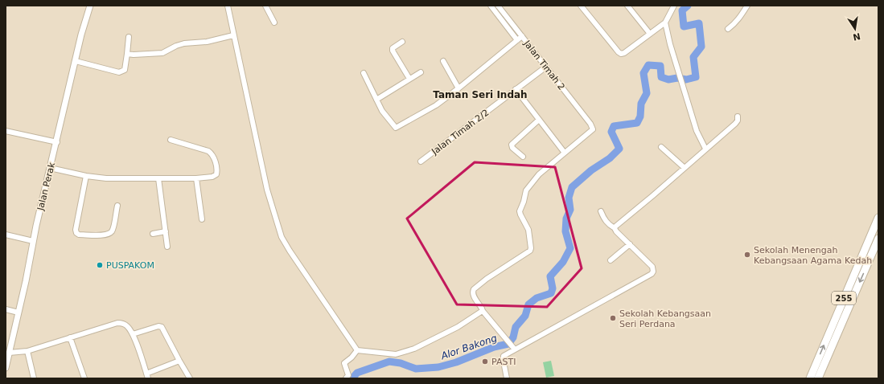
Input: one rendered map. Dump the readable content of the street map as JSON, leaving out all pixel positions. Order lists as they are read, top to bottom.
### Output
{
  "streets": {
    "main road": ["255"],
    "street": ["Jalan Timah 2", "Jalan Timah 2/2", "Jalan Perak"]
  },
  "crossings": [
    ["Jalan Timah 2", "Jalan Timah 2/2"]
  ],
  "districts": ["Taman Seri Indah"],
  "water": ["Alor Bakong"],
  "places": [
    "Sekolah Menengah Kebangsaan Agama Kedah",
    "PUSPAKOM",
    "Sekolah Kebangsaan Seri Perdana",
    "PASTI"
  ],
  "north": "bottom"
}
